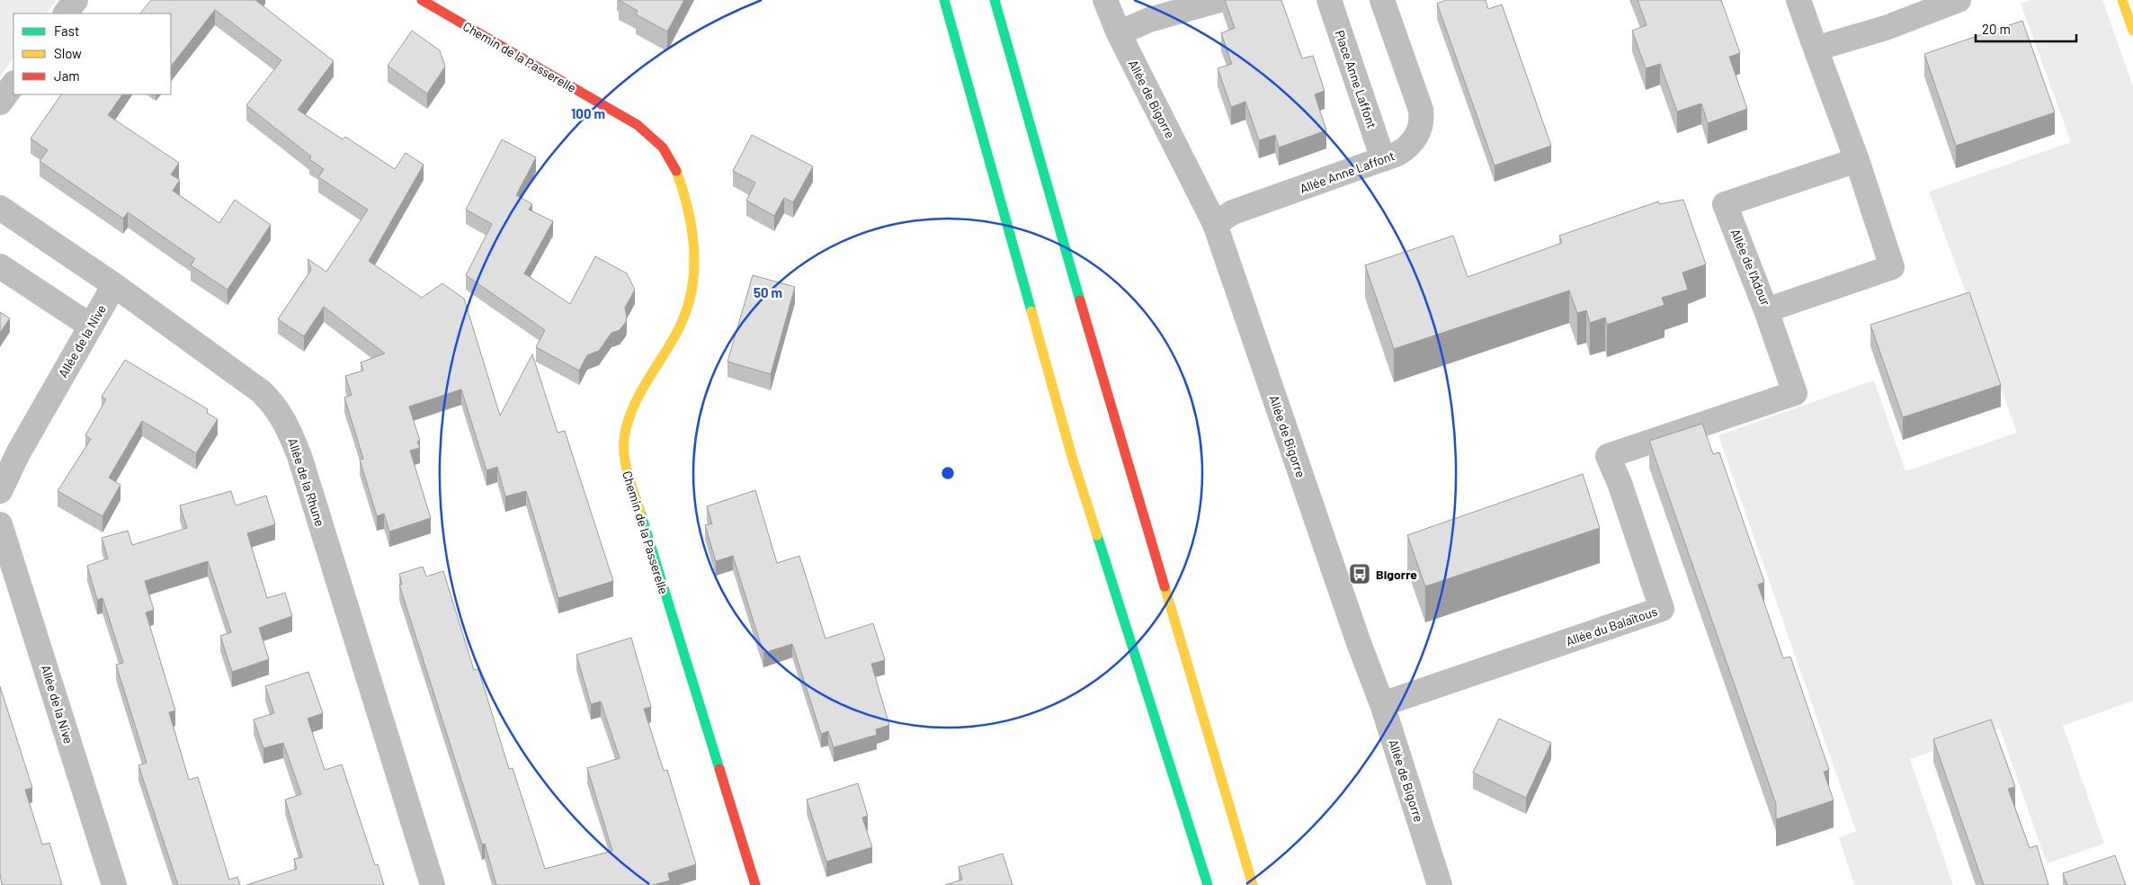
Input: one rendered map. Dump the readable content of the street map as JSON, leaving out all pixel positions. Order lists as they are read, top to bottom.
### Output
{
  "streets": {
    "main road": ["Chemin de la Passerelle"],
    "street": [
      "Place Anne Laffont",
      "Allée de Bigorre",
      "Allée Anne Laffont",
      "Allée de l'Adour",
      "Allée de la Nive",
      "Allée de la Rhune",
      "Allée du Balaïtous"
    ]
  },
  "crossings": [
    ["Place Anne Laffont", "Allée Anne Laffont"],
    ["Allée de Bigorre", "Allée Anne Laffont"],
    ["Allée de Bigorre", "Allée du Balaïtous"],
    ["Allée de l'Adour", "Allée du Balaïtous"],
    ["Allée de la Nive", "Allée de la Rhune"]
  ],
  "places": {
    "bus stop": ["Bigorre"]
  },
  "legend": ["Fast", "Slow", "Jam"],
  "scale_bar": "20 m",
  "rings": ["100 m", "50 m"]
}
